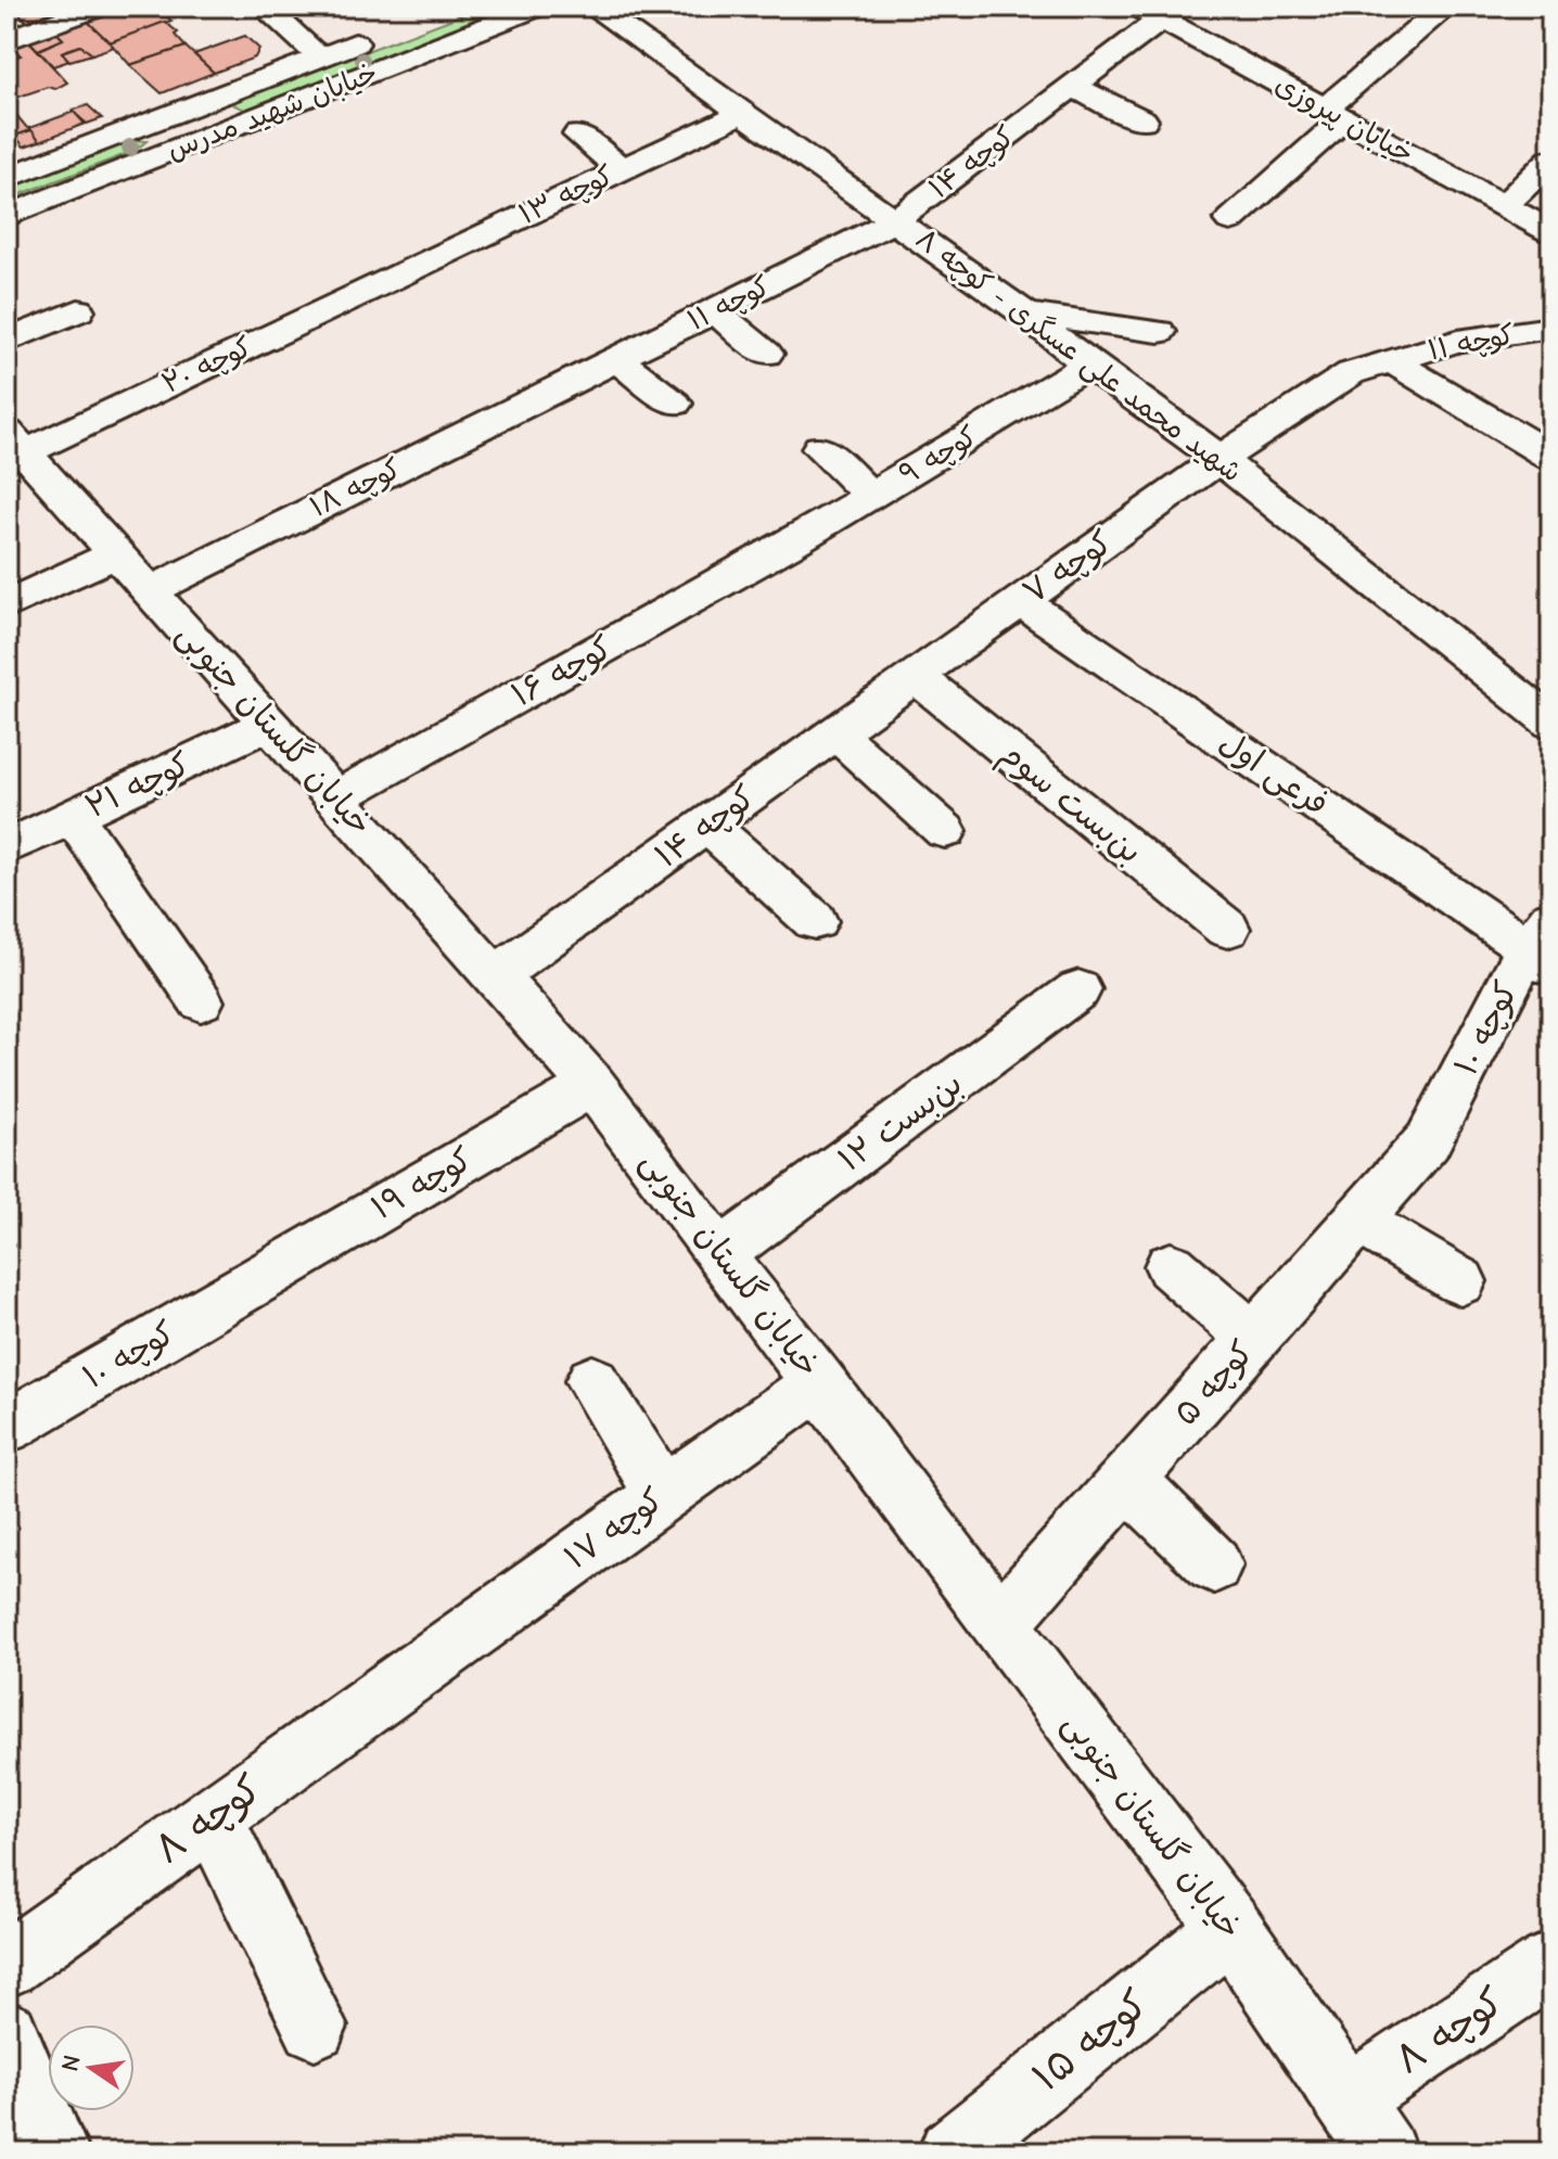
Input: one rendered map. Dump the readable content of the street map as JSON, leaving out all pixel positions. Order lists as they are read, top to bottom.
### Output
{
  "streets": {
    "street": [
      "خیابان شهید مدرس",
      "خیابان پیروزی",
      "کوچه ۱۴",
      "کوچه ۱۳",
      "کوچه ۱۱",
      "شهید محمد علی عسگری - کوچه ۸",
      "کوچه ۲۰",
      "کوچه ۹",
      "کوچه ۱۸",
      "کوچه ۷",
      "کوچه ۱۶",
      "خیابان گلستان جنوبی",
      "فرعی اول",
      "کوچه ۲۱",
      "بن‌بست سوم",
      "کوچه ۱۰",
      "بن‌بست ۱۲",
      "کوچه ۱۹",
      "کوچه ۵",
      "کوچه ۱۷",
      "کوچه ۸",
      "کوچه ۱۵"
    ]
  },
  "crossings": [
    ["کوچه ۱۴", "کوچه ۱۱"],
    ["کوچه ۱۴", "شهید محمد علی عسگری - کوچه ۸"],
    ["کوچه ۱۴", "کوچه ۷"],
    ["کوچه ۱۴", "خیابان گلستان جنوبی"],
    ["کوچه ۱۴", "بن‌بست سوم"],
    ["کوچه ۱۳", "شهید محمد علی عسگری - کوچه ۸"],
    ["کوچه ۱۳", "کوچه ۲۰"],
    ["کوچه ۱۱", "شهید محمد علی عسگری - کوچه ۸"],
    ["کوچه ۱۱", "کوچه ۱۸"],
    ["شهید محمد علی عسگری - کوچه ۸", "کوچه ۹"],
    ["شهید محمد علی عسگری - کوچه ۸", "کوچه ۷"],
    ["کوچه ۲۰", "خیابان گلستان جنوبی"],
    ["کوچه ۹", "کوچه ۱۶"],
    ["کوچه ۱۸", "خیابان گلستان جنوبی"],
    ["کوچه ۷", "فرعی اول"],
    ["کوچه ۷", "بن‌بست سوم"],
    ["کوچه ۱۶", "خیابان گلستان جنوبی"],
    ["خیابان گلستان جنوبی", "کوچه ۲۱"],
    ["خیابان گلستان جنوبی", "بن‌بست ۱۲"],
    ["خیابان گلستان جنوبی", "کوچه ۱۹"],
    ["خیابان گلستان جنوبی", "کوچه ۵"],
    ["خیابان گلستان جنوبی", "کوچه ۱۷"],
    ["خیابان گلستان جنوبی", "کوچه ۸"],
    ["خیابان گلستان جنوبی", "کوچه ۱۵"],
    ["فرعی اول", "کوچه ۱۰"],
    ["کوچه ۱۰", "کوچه ۱۹"],
    ["کوچه ۱۰", "کوچه ۵"],
    ["کوچه ۱۷", "کوچه ۸"]
  ],
  "north": "left"
}
